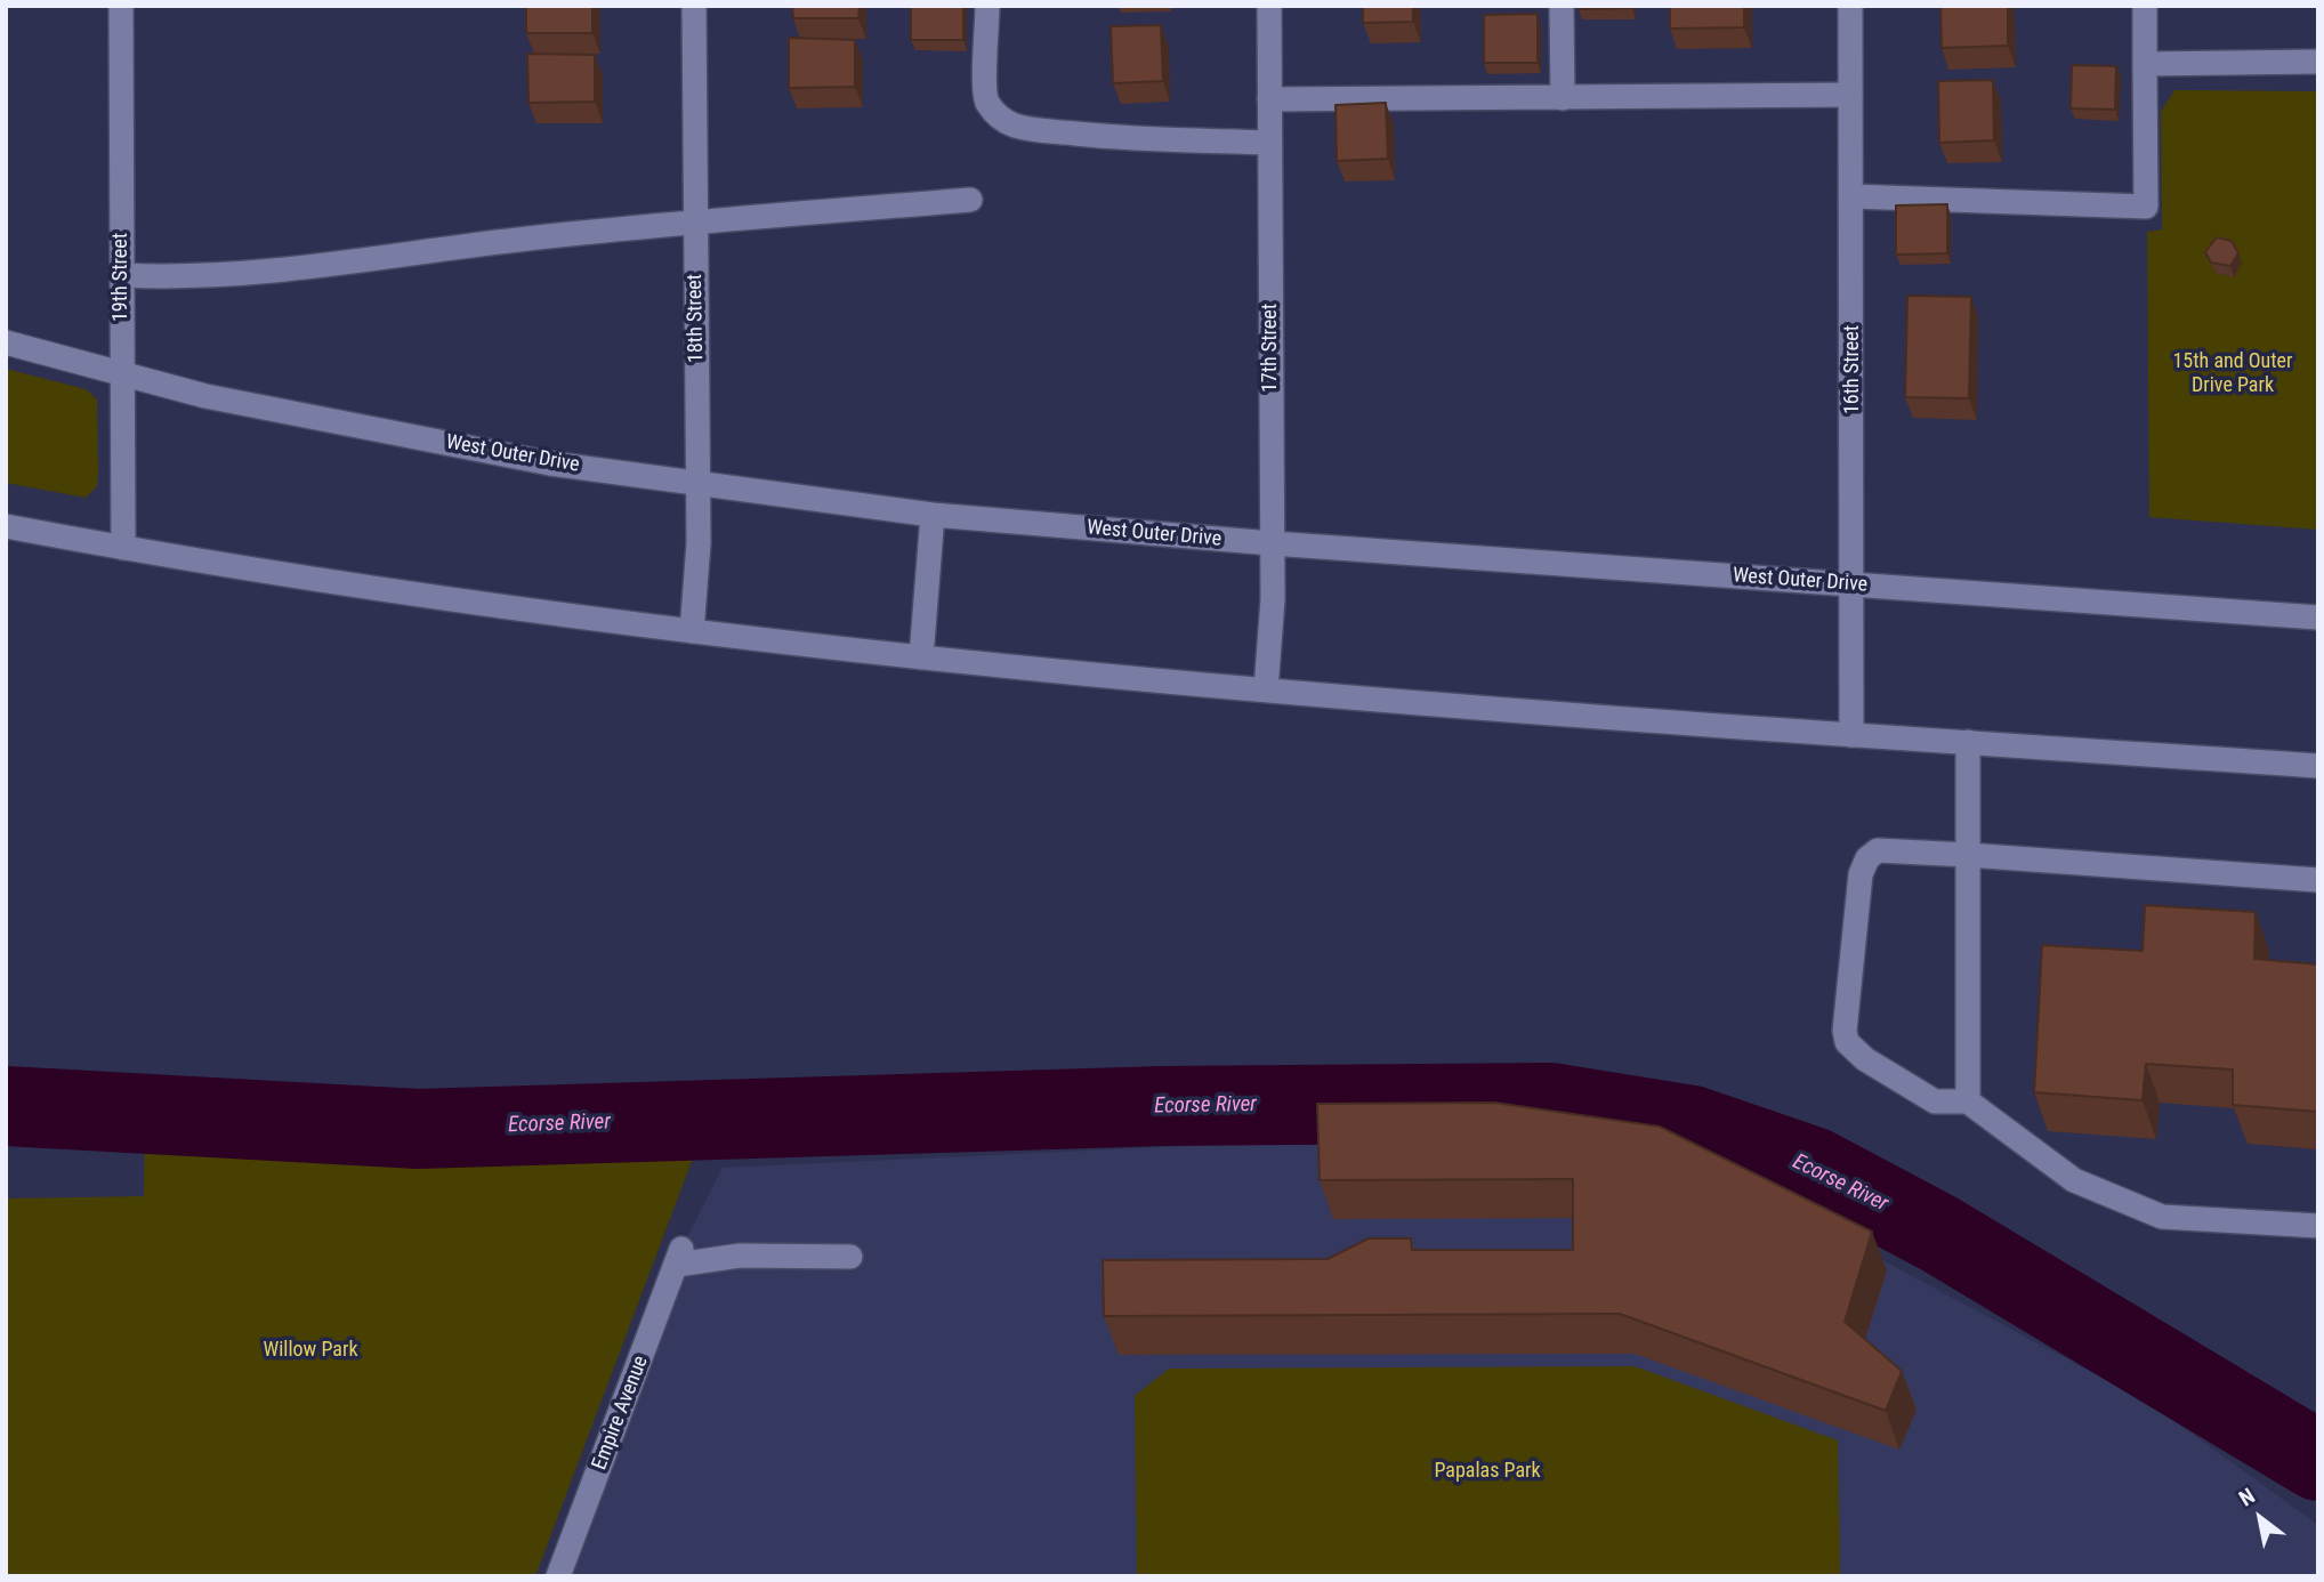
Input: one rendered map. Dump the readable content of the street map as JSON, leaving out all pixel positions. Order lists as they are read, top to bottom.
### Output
{
  "streets": {
    "main road": [
      "19th Street",
      "18th Street",
      "17th Street",
      "16th Street",
      "West Outer Drive",
      "Empire Avenue"
    ]
  },
  "crossings": [
    ["19th Street", "West Outer Drive"],
    ["18th Street", "West Outer Drive"],
    ["17th Street", "West Outer Drive"],
    ["16th Street", "West Outer Drive"]
  ],
  "water": ["Ecorse River"],
  "parks": ["15th and Outer Drive Park", "Willow Park", "Papalas Park"],
  "north": "top left"
}
